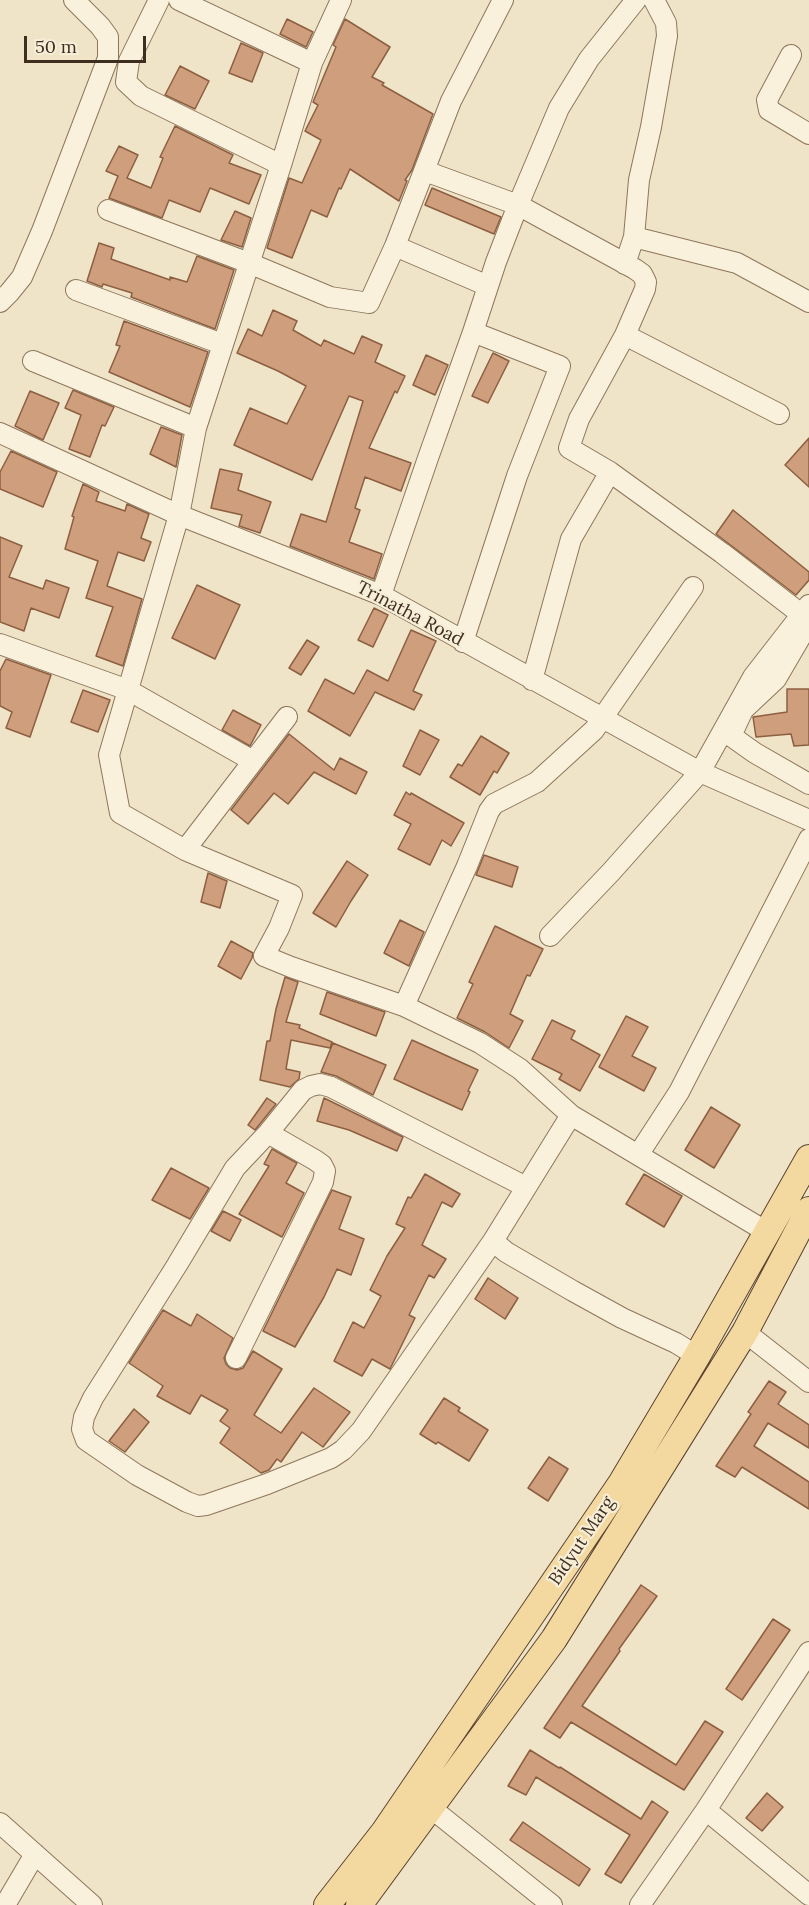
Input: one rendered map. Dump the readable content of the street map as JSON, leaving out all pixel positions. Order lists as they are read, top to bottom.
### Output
{
  "streets": {
    "main road": ["Bidyut Marg"],
    "street": ["Trinatha Road"]
  },
  "scale_bar": "50 m"
}
